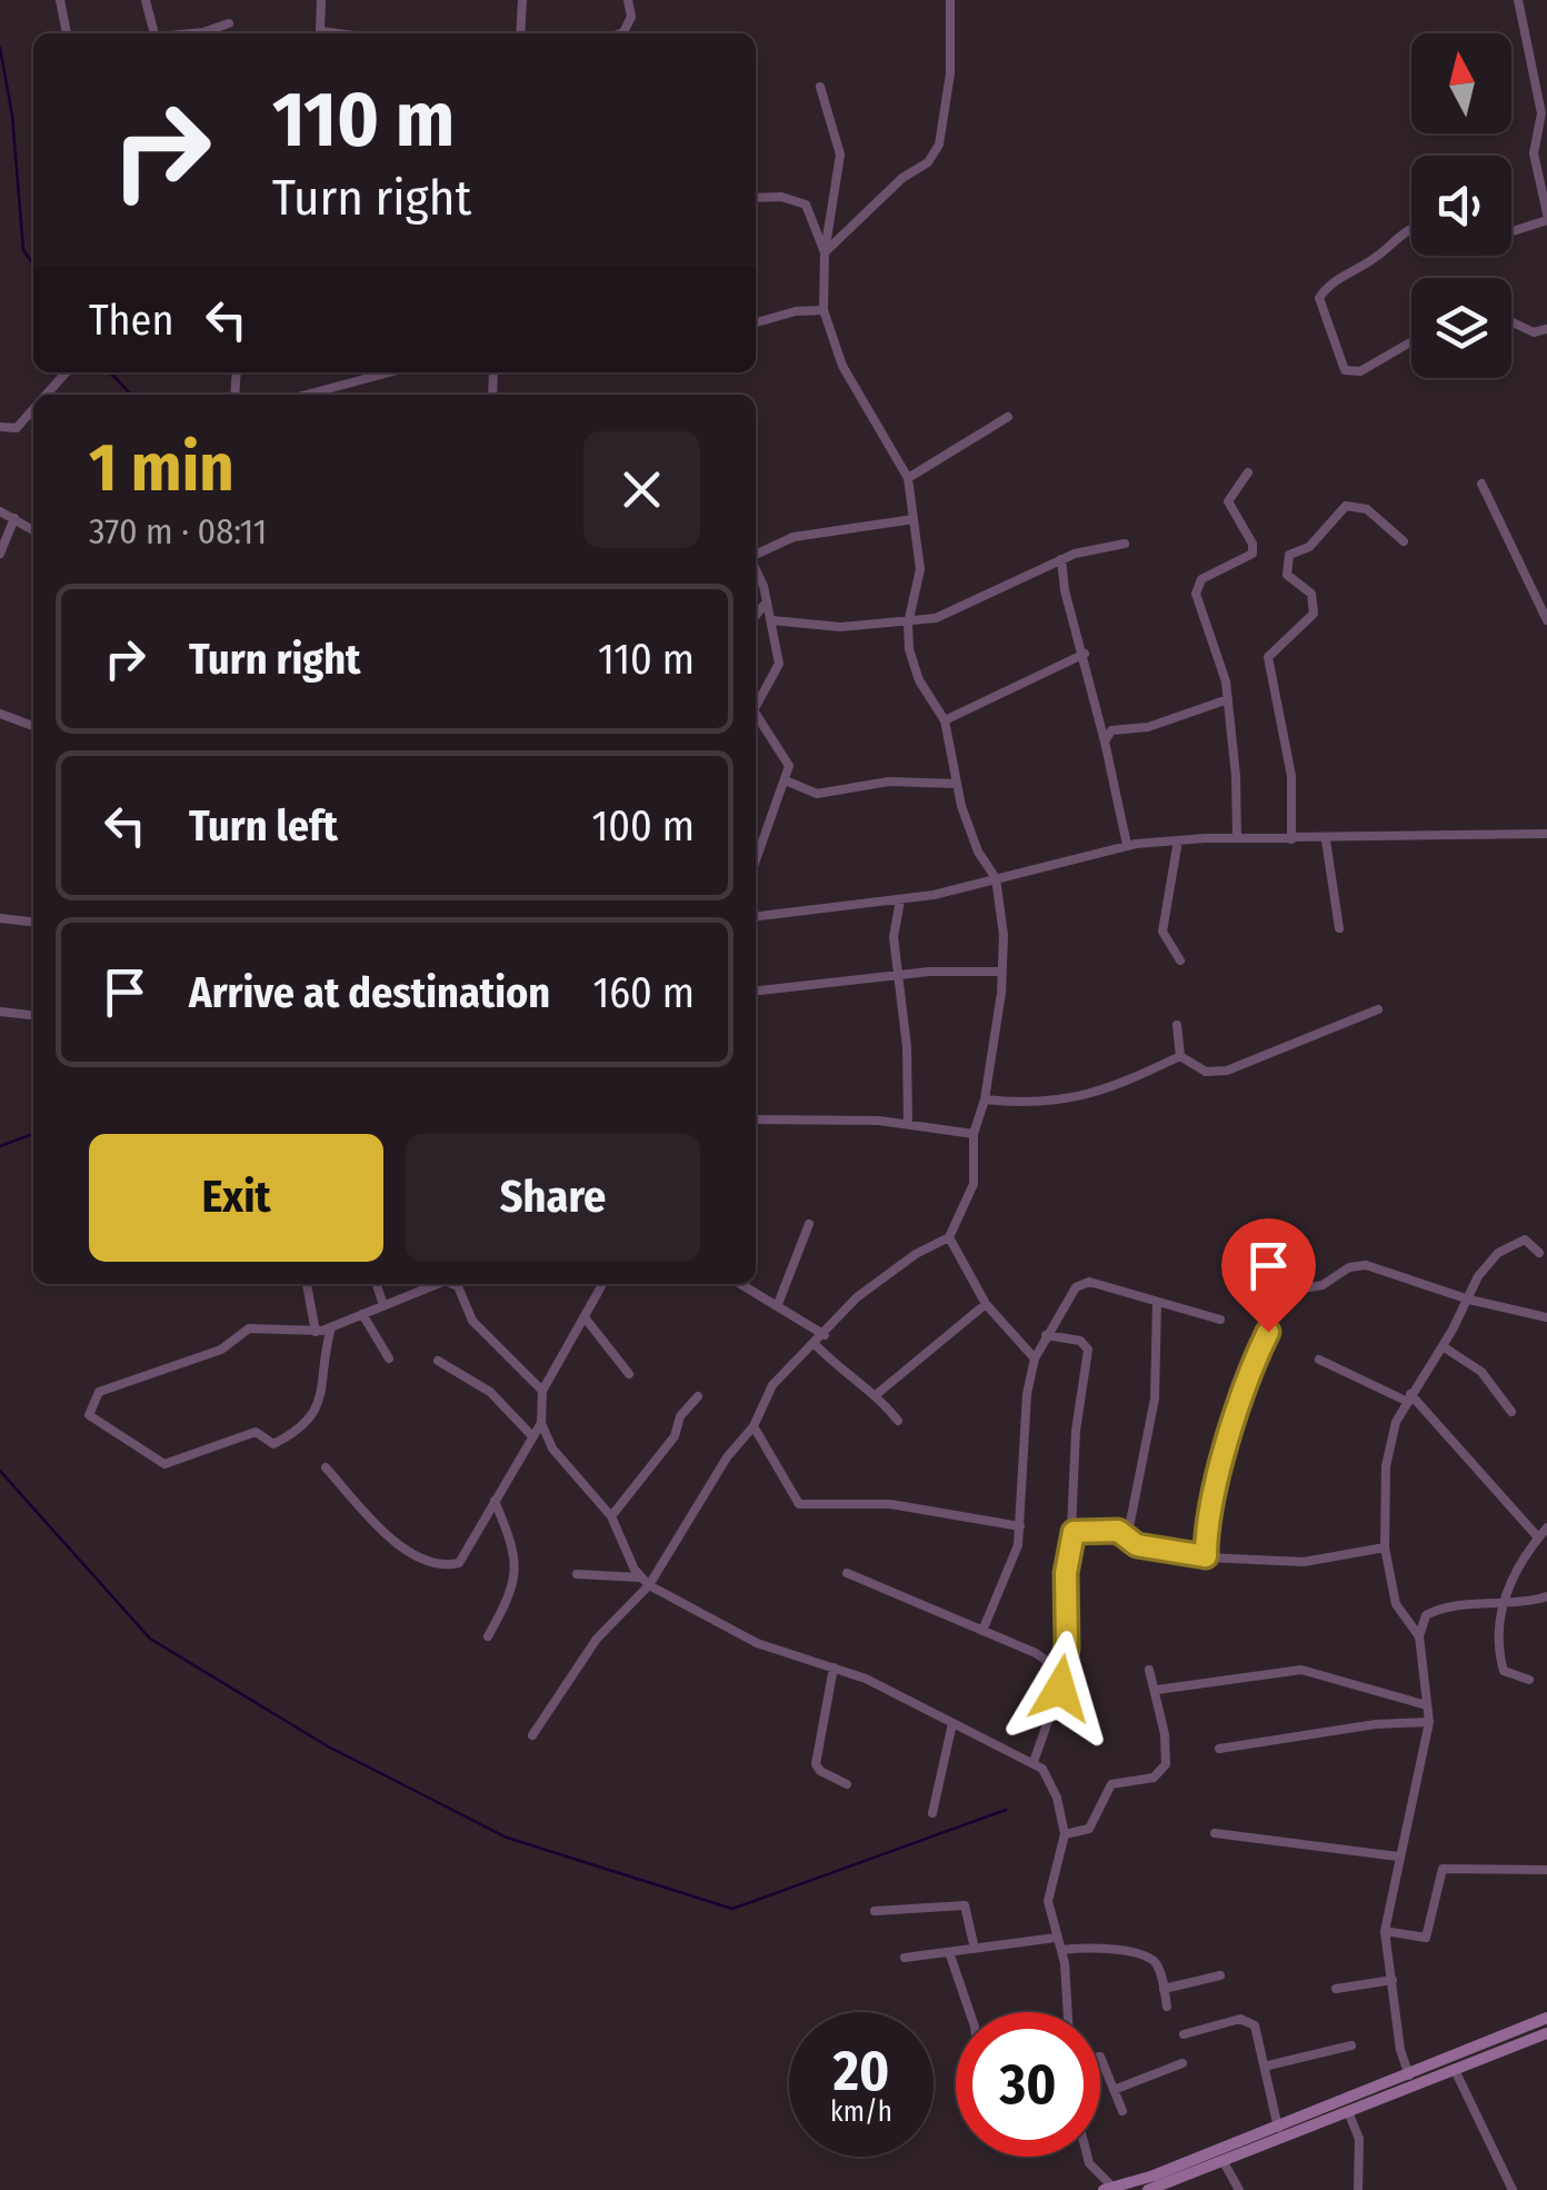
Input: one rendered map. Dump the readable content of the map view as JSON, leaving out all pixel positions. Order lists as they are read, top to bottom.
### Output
{
  "north": "top",
  "page": {
    "turn": ["110 m", "Turn right"],
    "then": "Then",
    "heading": ["1 min", "370 m · 08:11"],
    "list": [
      {
        "name": "Turn right",
        "value": "110 m"
      },
      {
        "name": "Turn left",
        "value": "100 m"
      },
      {
        "name": "Arrive at destination",
        "value": "160 m"
      }
    ],
    "buttons": ["Exit", "Share"],
    "speed": "20 km/h",
    "limit": "30"
  }
}
